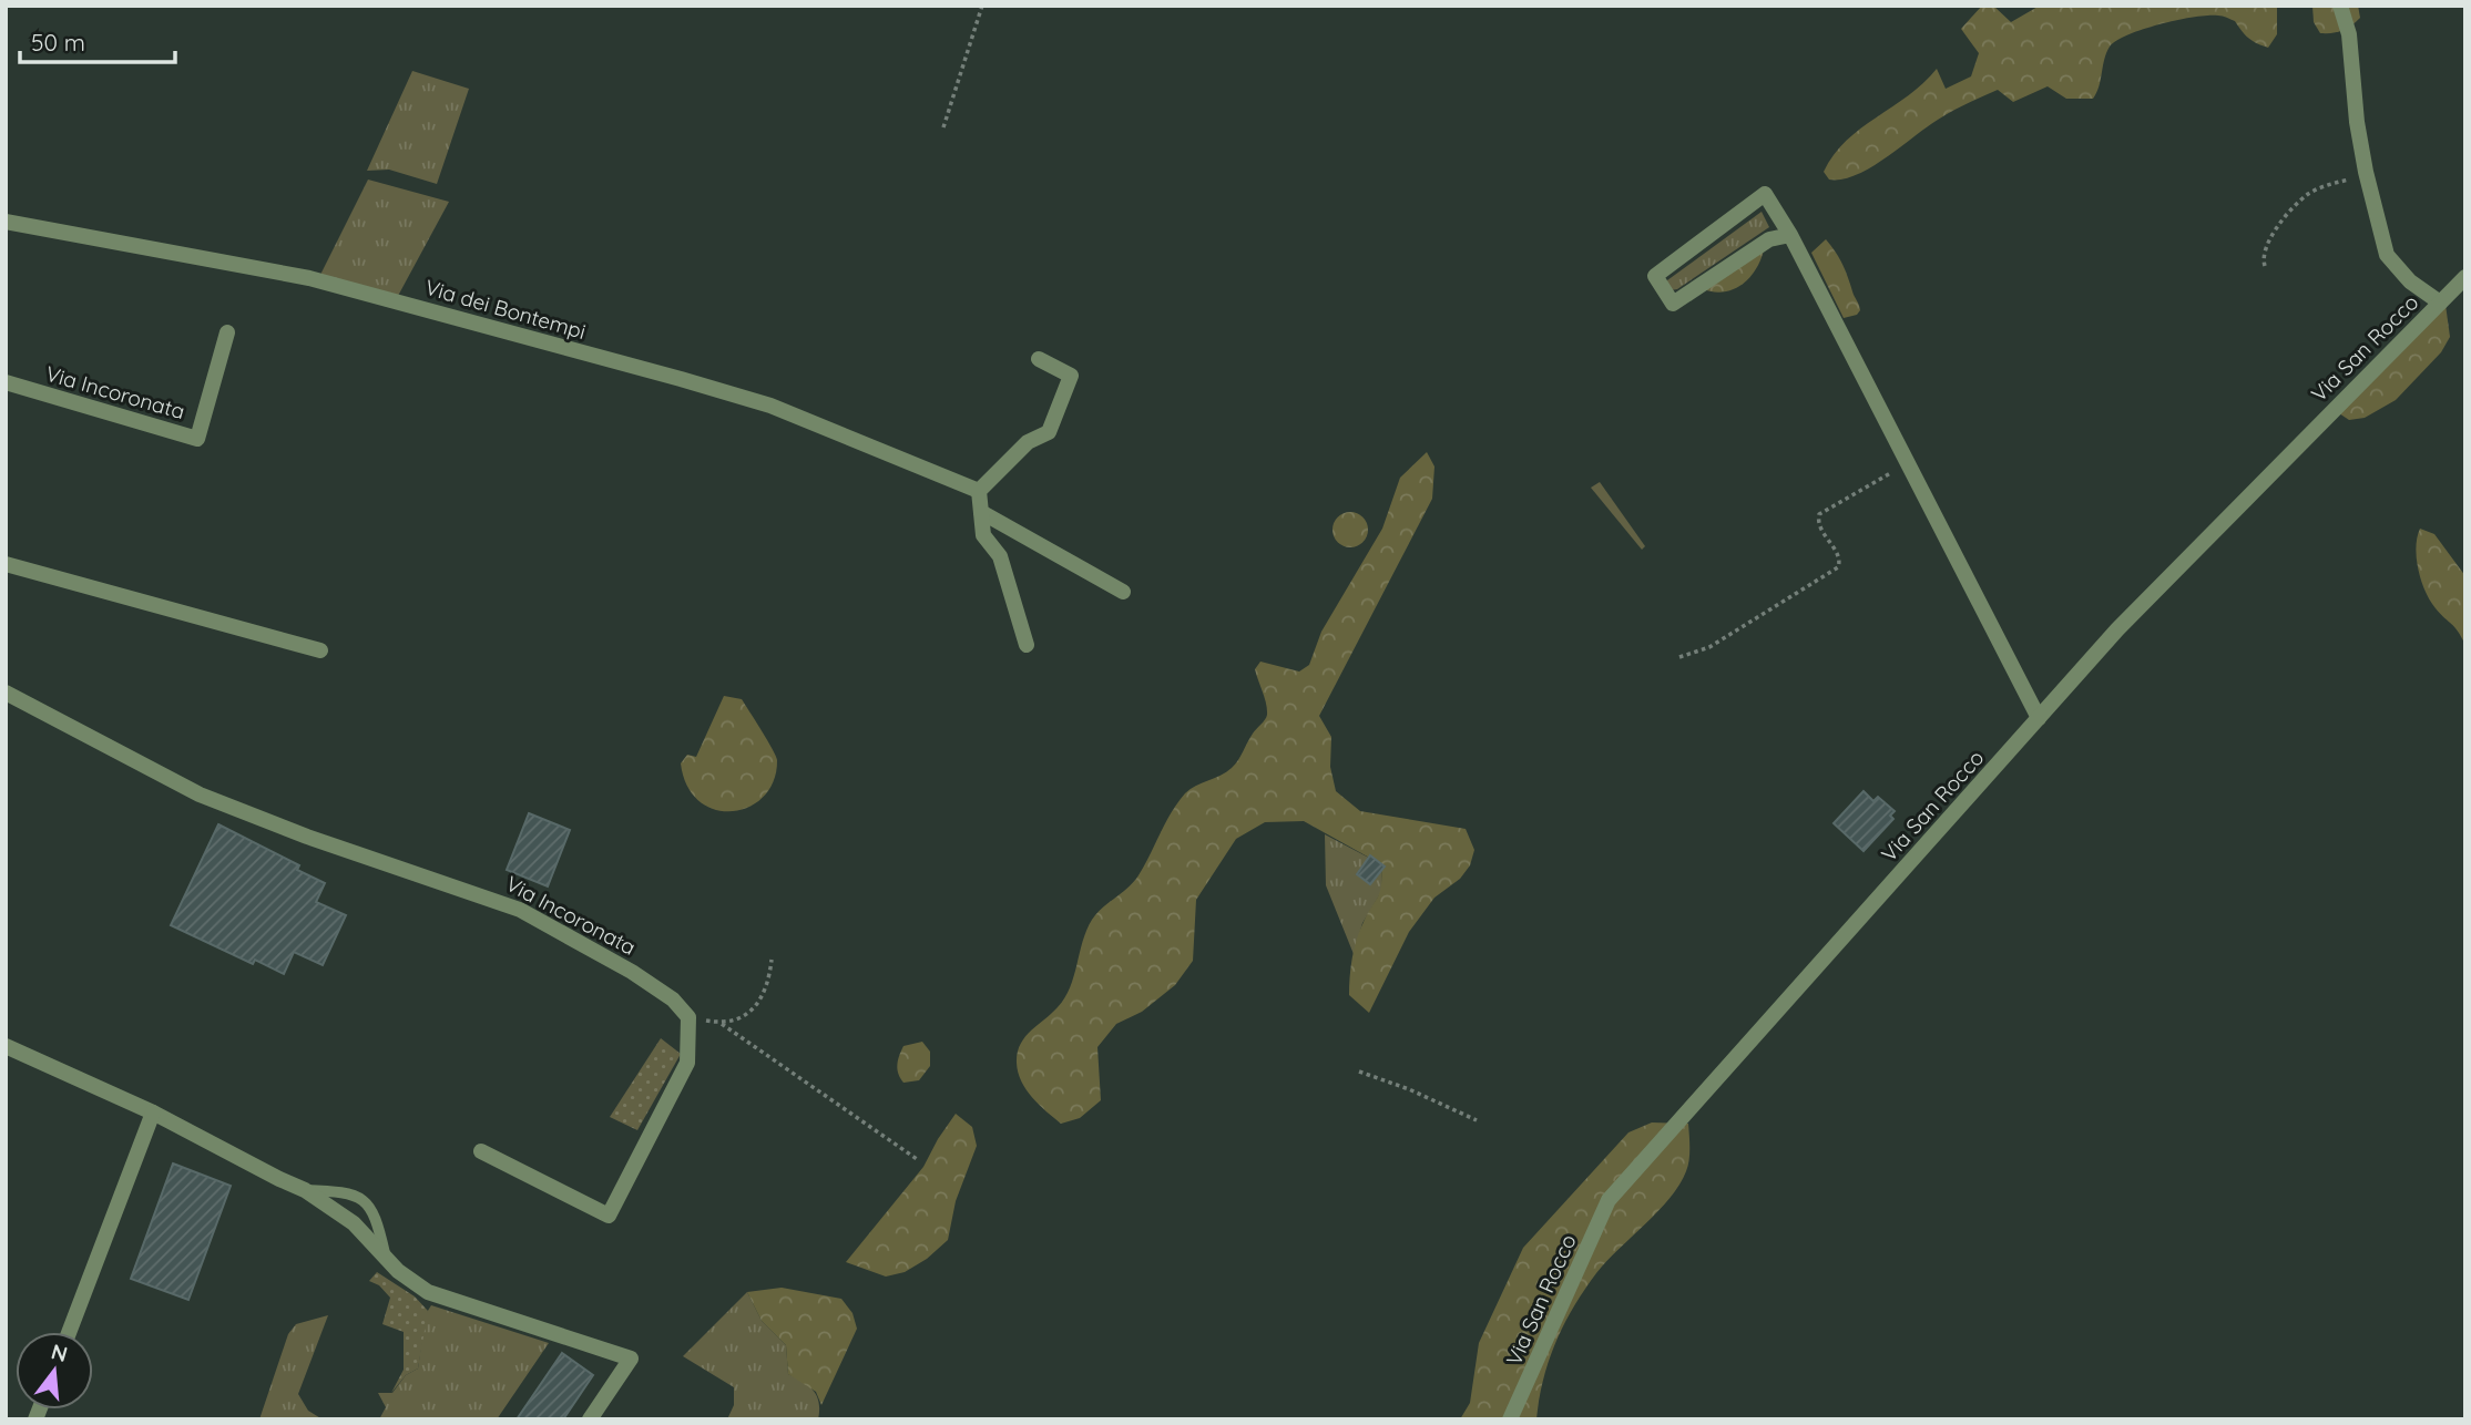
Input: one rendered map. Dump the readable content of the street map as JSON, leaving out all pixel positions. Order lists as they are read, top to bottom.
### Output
{
  "streets": {
    "street": ["Via dei Bontempi", "Via San Rocco", "Via Incoronata"]
  },
  "scale_bar": "50 m",
  "north": "top"
}
